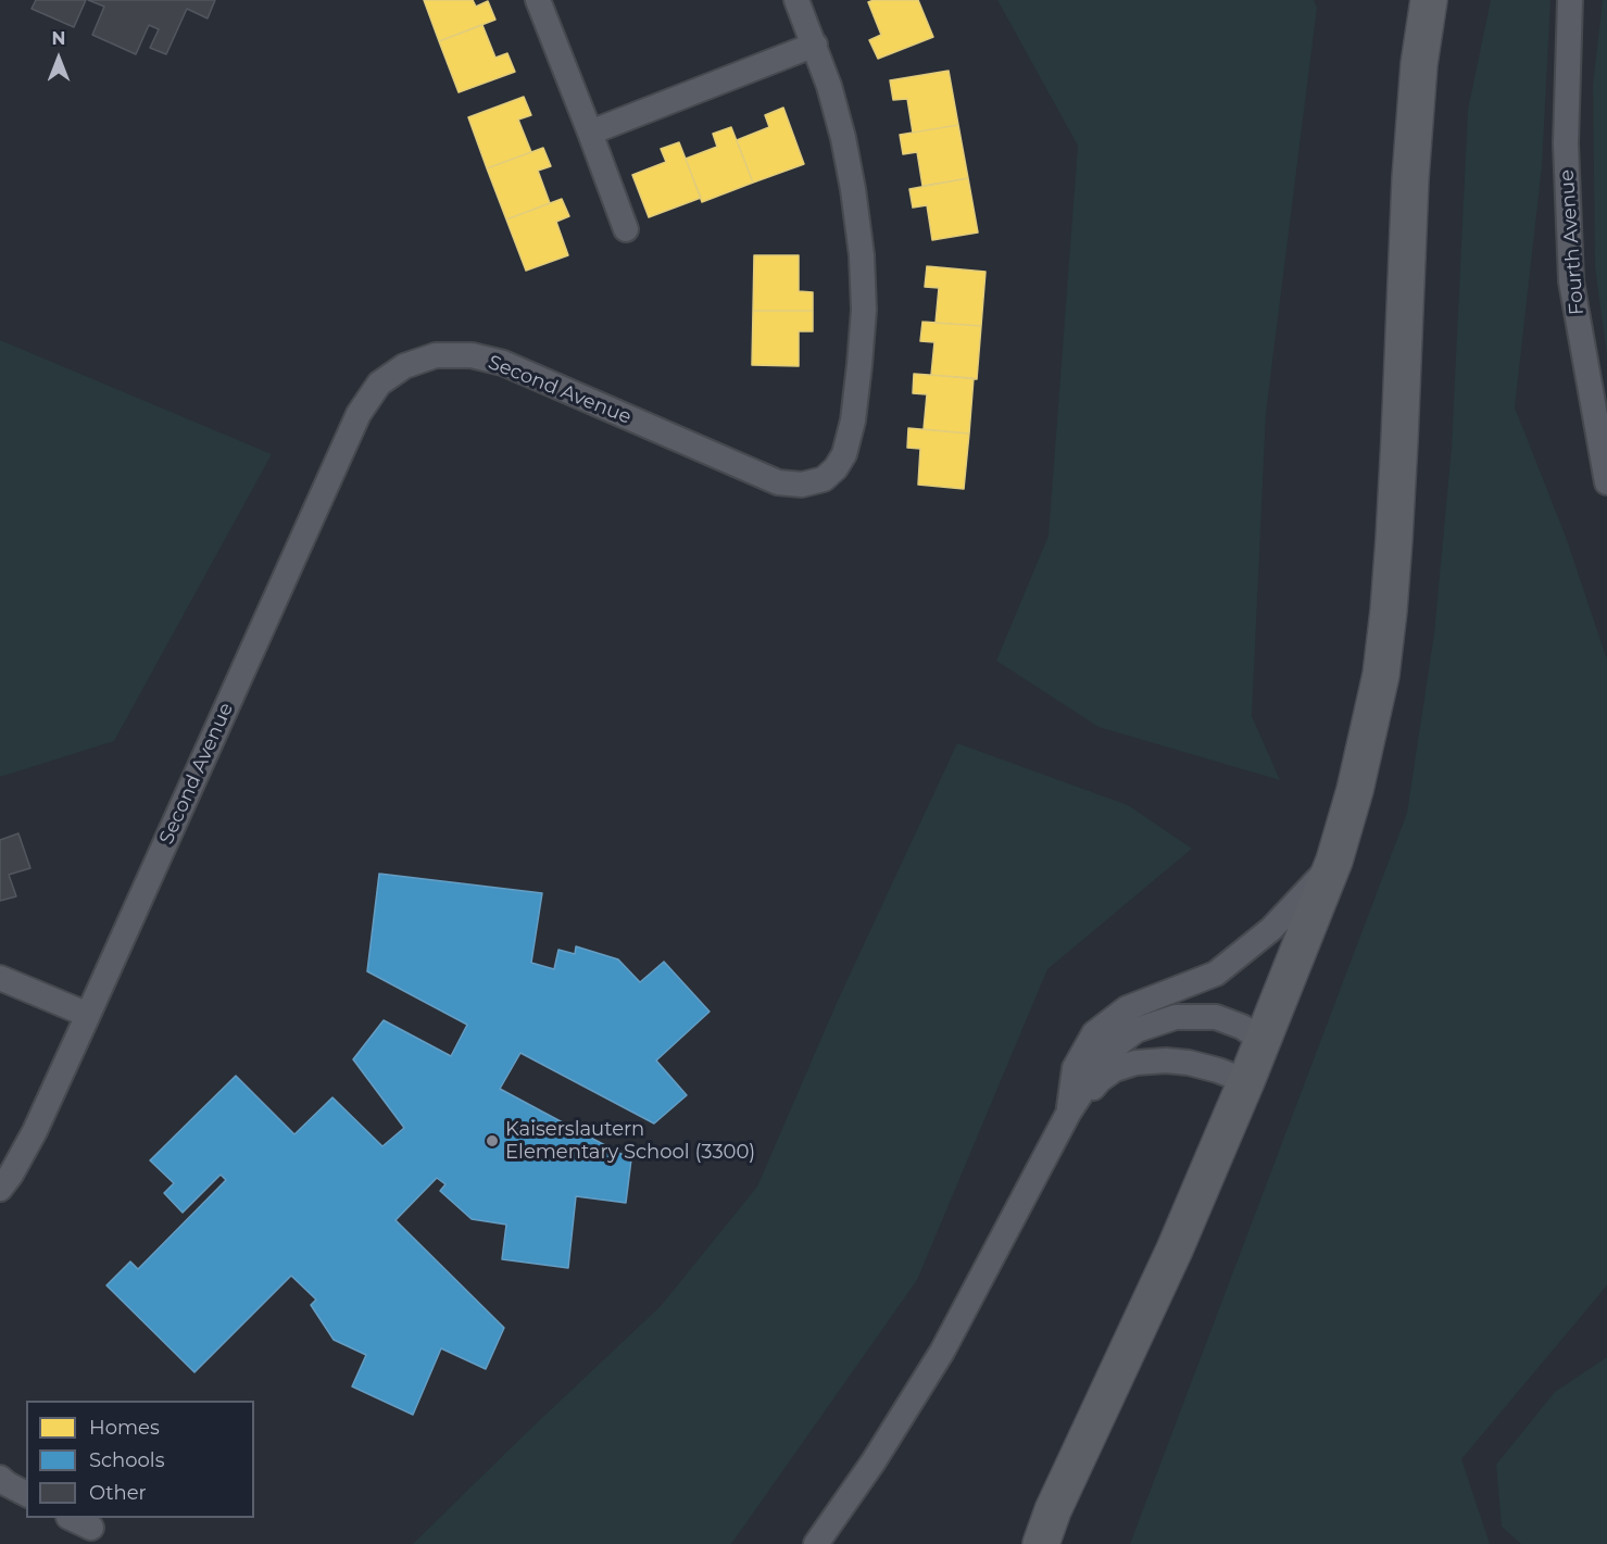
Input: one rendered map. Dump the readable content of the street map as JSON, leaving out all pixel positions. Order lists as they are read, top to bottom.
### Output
{
  "streets": {
    "street": ["Fourth Avenue", "Second Avenue"]
  },
  "places": ["Kaiserslautern Elementary School (3300)"],
  "legend": ["Homes", "Schools", "Other"],
  "north": "top"
}
